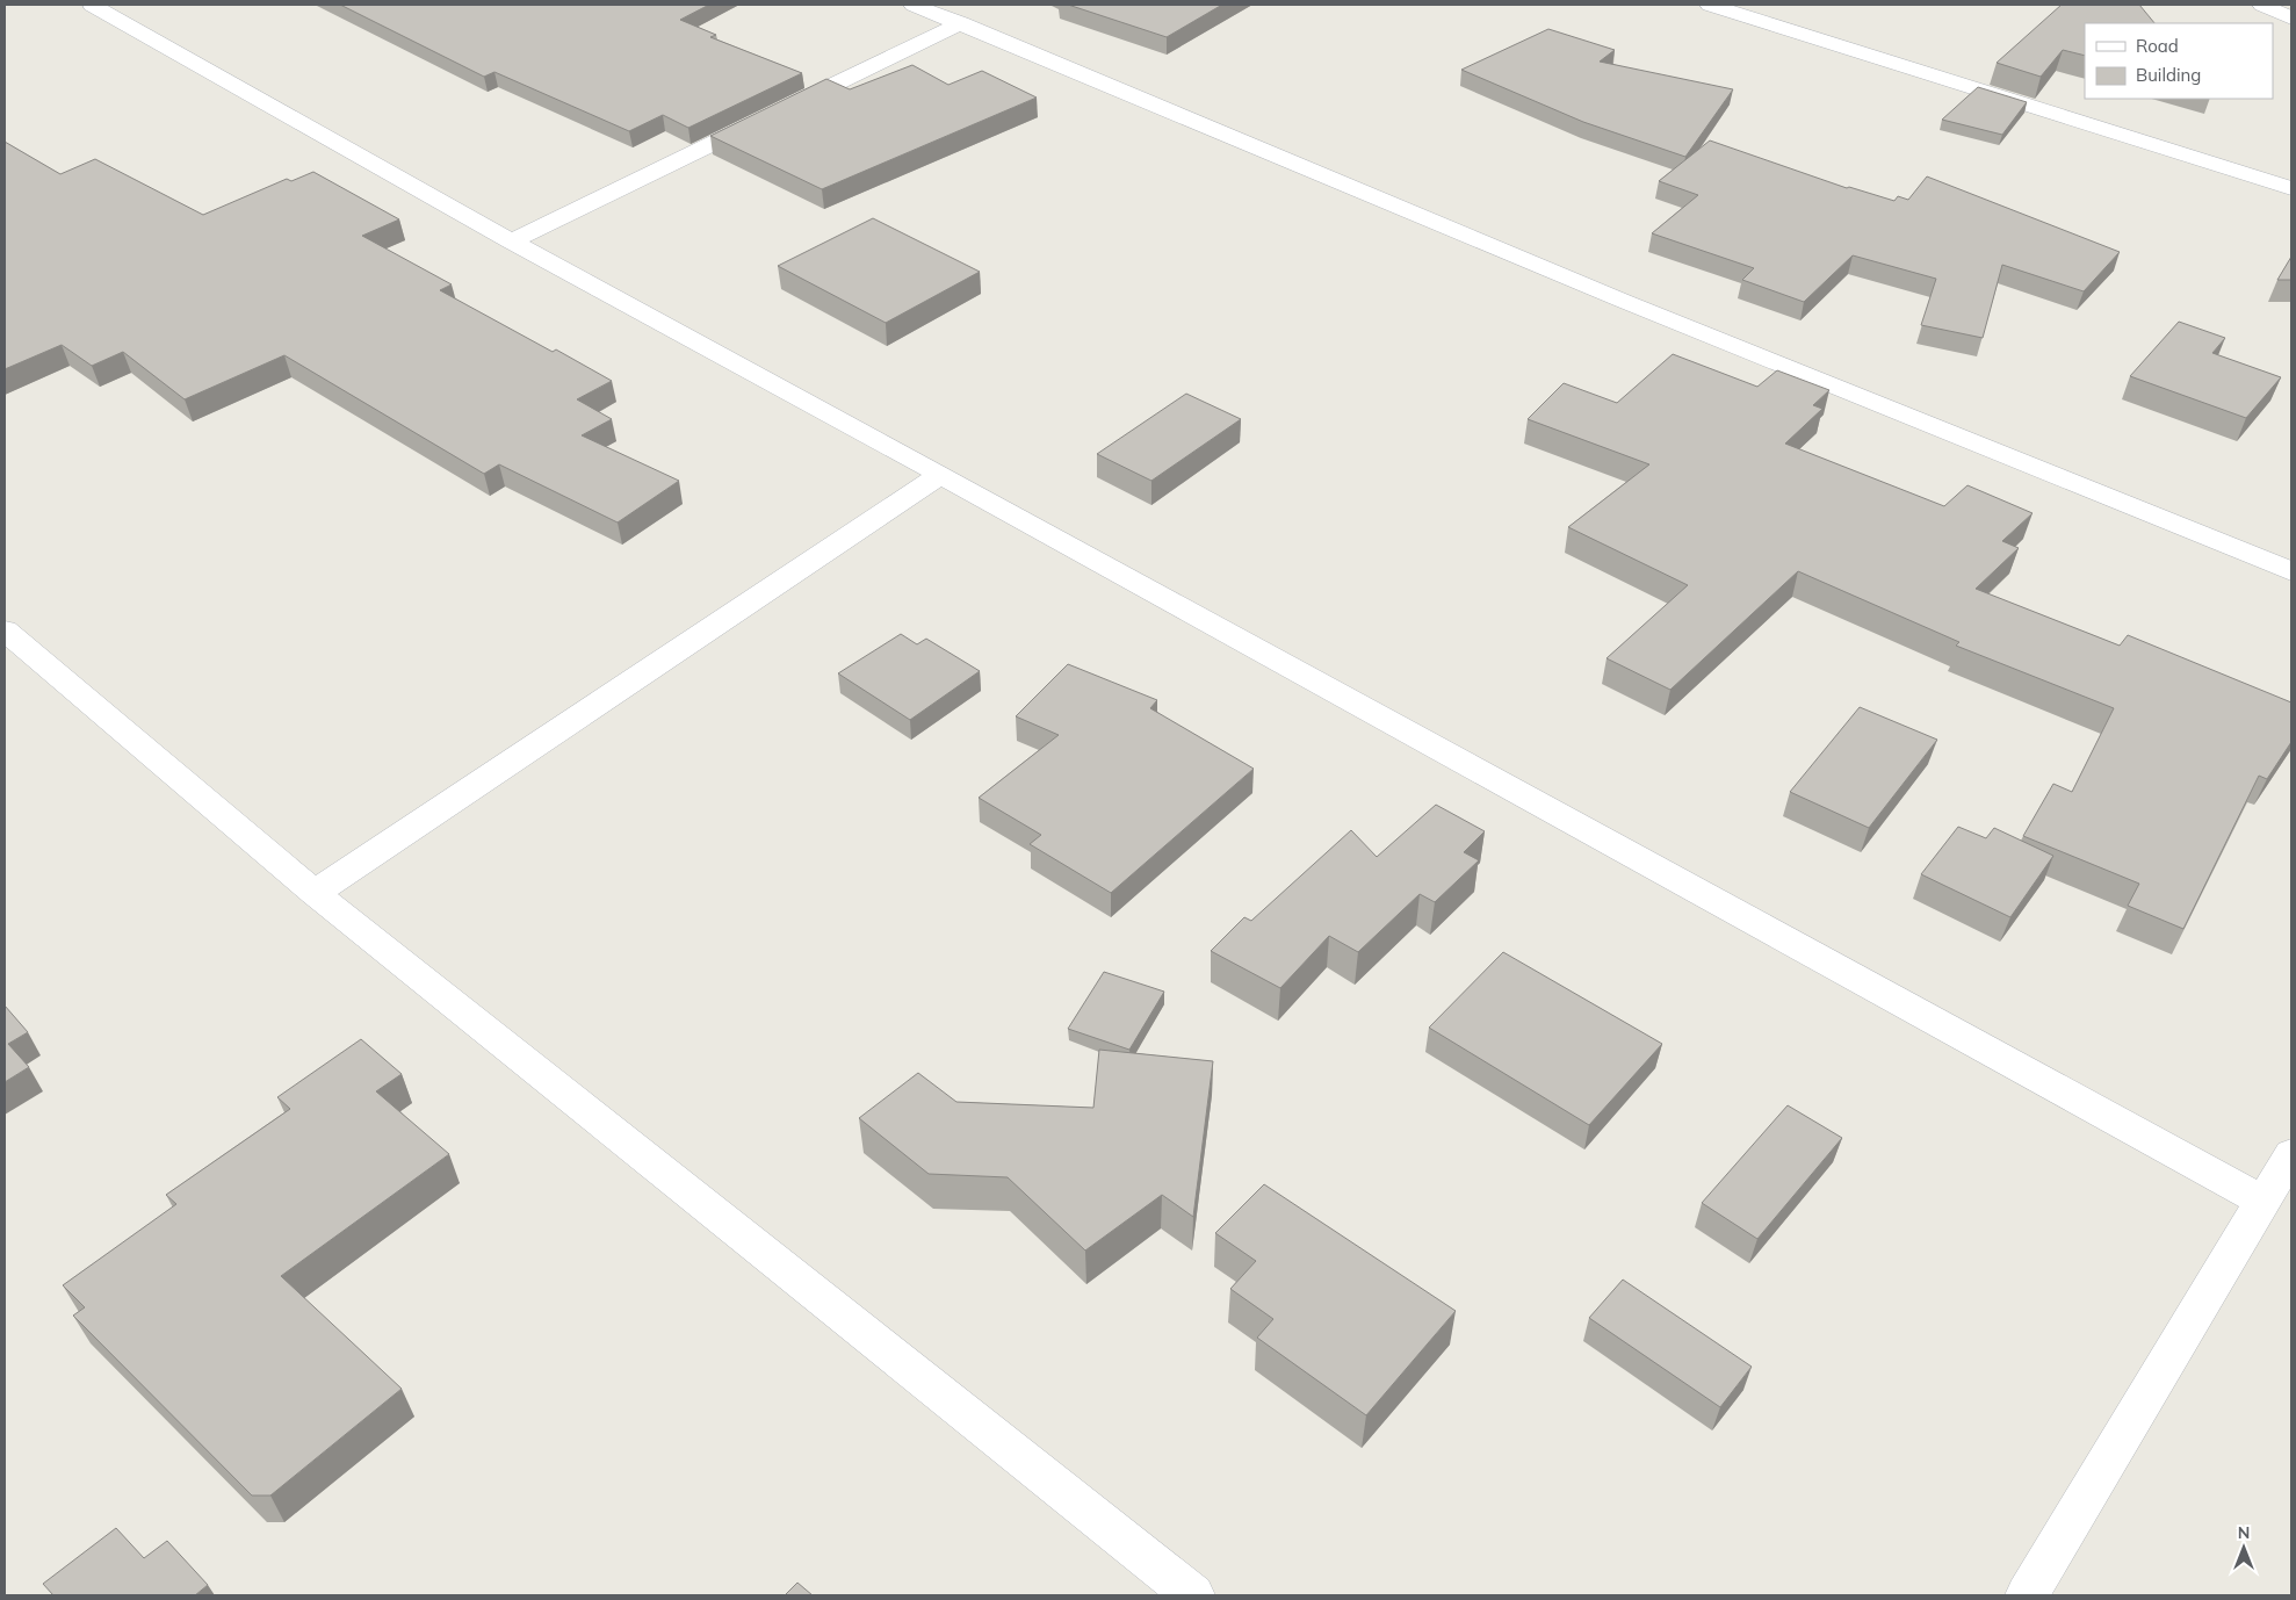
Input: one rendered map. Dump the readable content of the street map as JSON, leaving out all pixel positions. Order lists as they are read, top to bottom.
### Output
{
  "legend": ["Road", "Building"],
  "north": "top"
}
